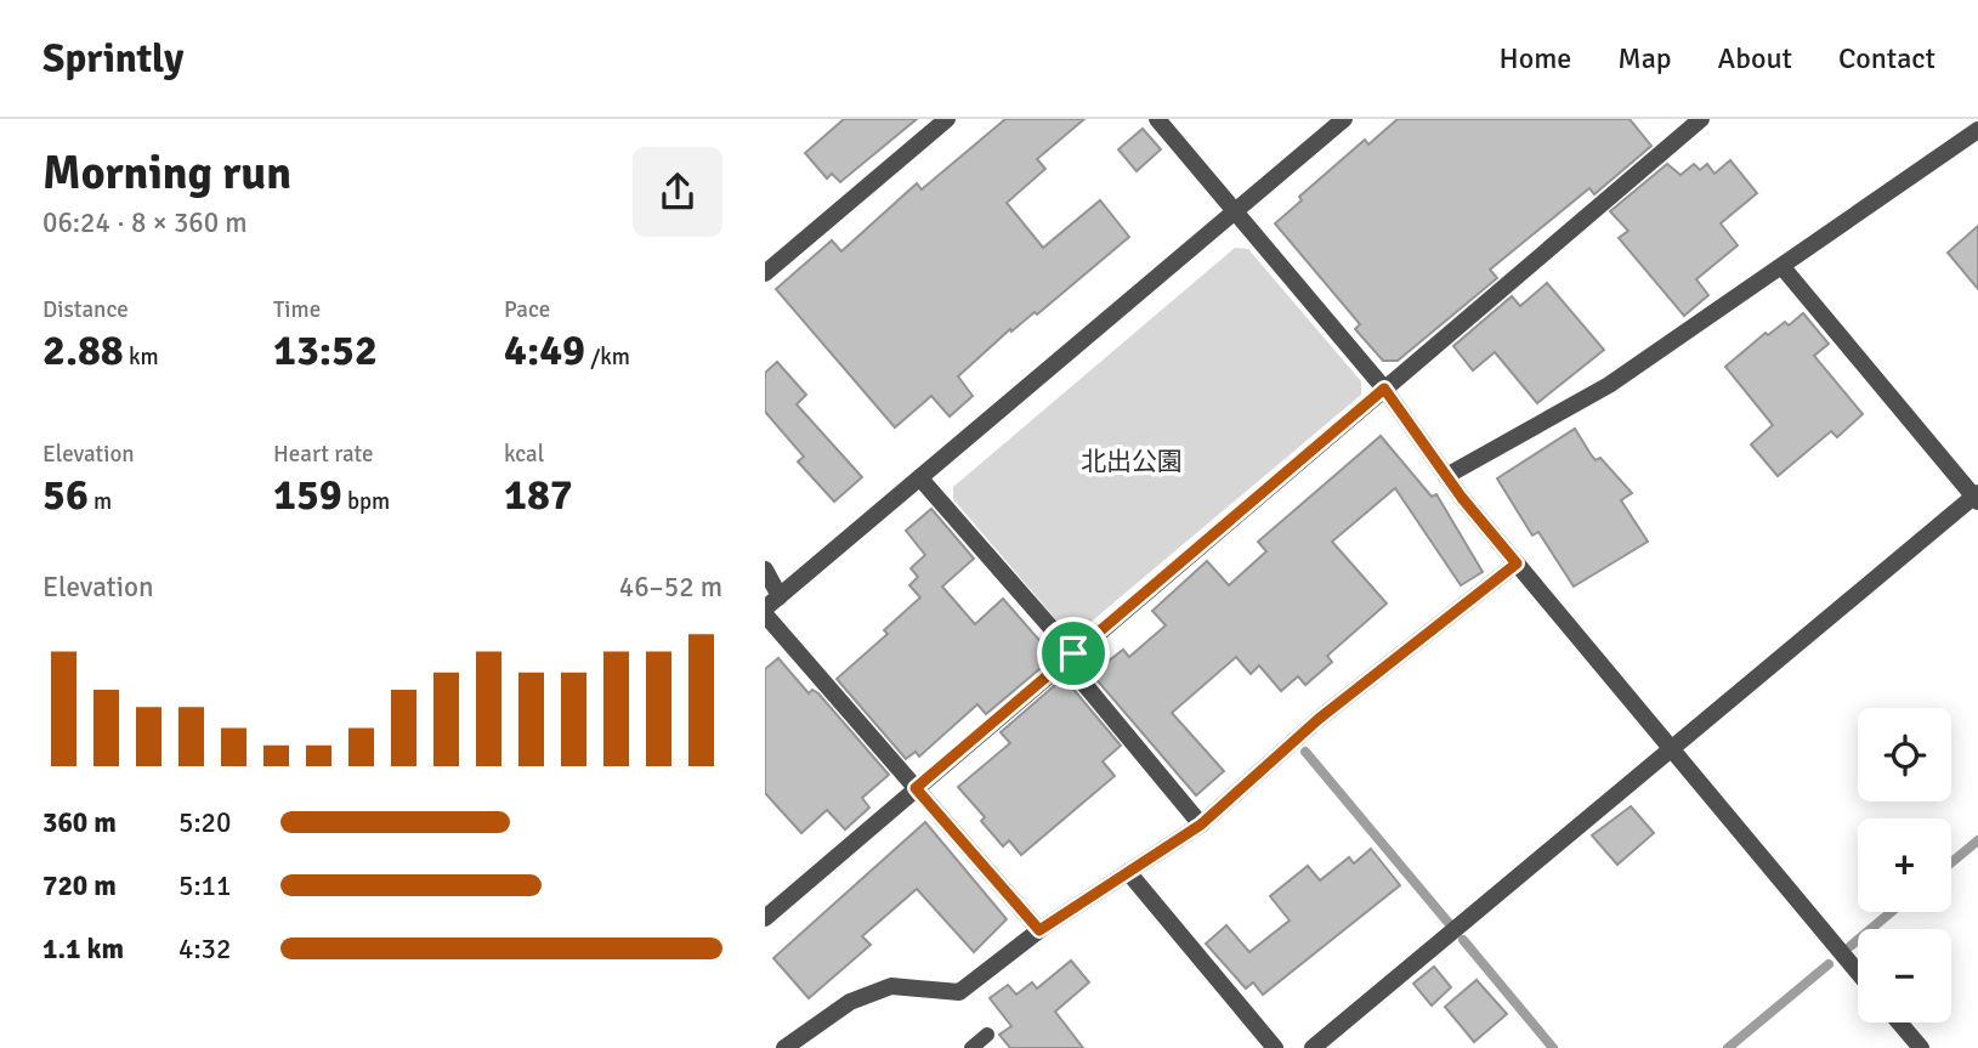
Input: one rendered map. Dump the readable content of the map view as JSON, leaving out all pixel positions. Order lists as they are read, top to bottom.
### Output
{
  "parks": ["北出公園"],
  "page": {
    "header": "Sprintly",
    "nav": [
      "Home",
      "Map",
      "About",
      "Contact"
    ],
    "heading": ["Morning run", "06:24 · 8 × 360 m"],
    "stats": [
      ["Distance", "2.88 km"],
      ["Time", "13:52"],
      ["Pace", "4:49 /km"],
      ["Elevation", "56 m"],
      ["Heart rate", "159 bpm"],
      ["kcal", "187"]
    ],
    "chart": ["Elevation", "46–52 m"],
    "map_buttons": ["+", "−"],
    "list": [
      {
        "name": "360 m",
        "note": "5:20"
      },
      {
        "name": "720 m",
        "note": "5:11"
      },
      {
        "name": "1.1 km",
        "note": "4:32"
      }
    ]
  }
}
